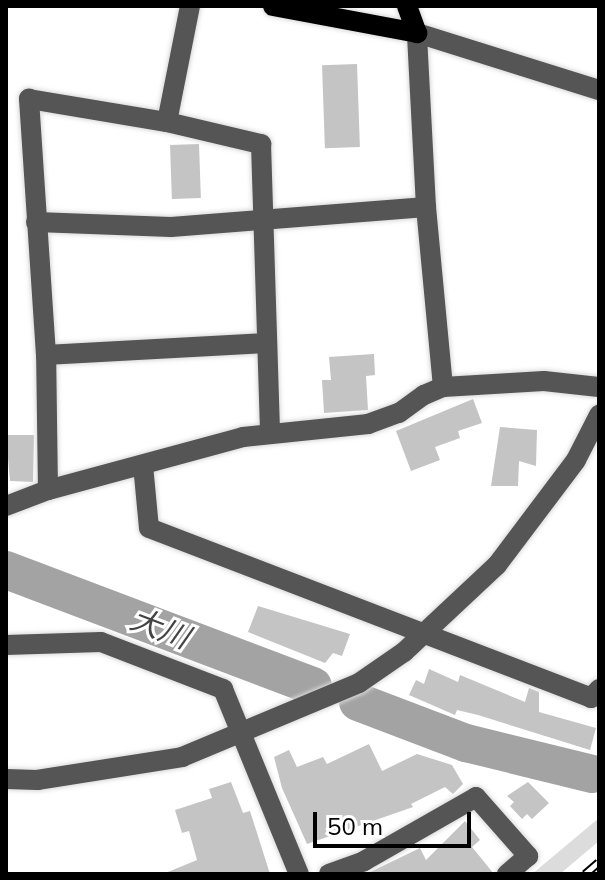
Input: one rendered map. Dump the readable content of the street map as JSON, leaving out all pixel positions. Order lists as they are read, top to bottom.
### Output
{
  "water": ["大川"],
  "scale_bar": "50 m"
}
